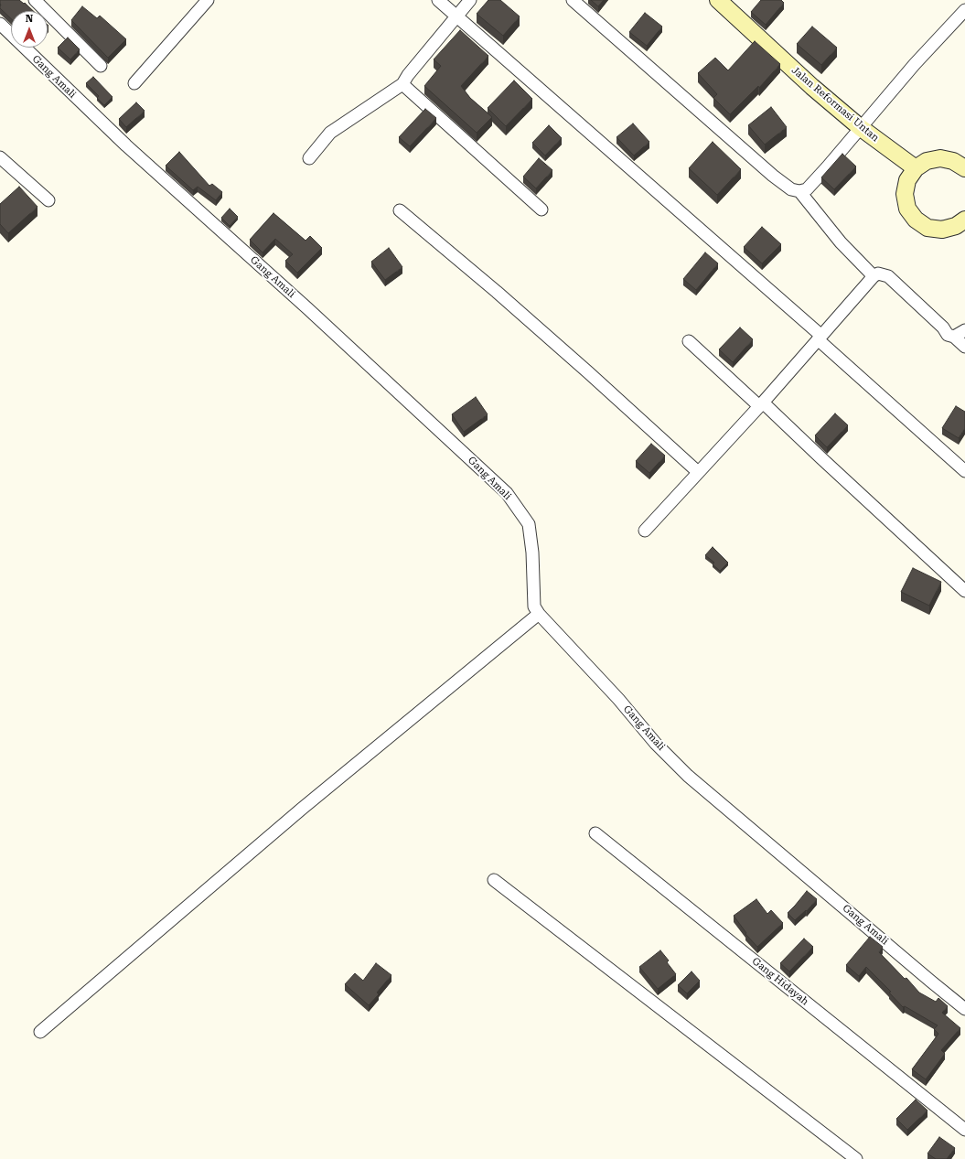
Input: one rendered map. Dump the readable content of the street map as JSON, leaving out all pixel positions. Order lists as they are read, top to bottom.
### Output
{
  "streets": {
    "street": ["Gang Amali", "Jalan Reformasi Untan", "Gang Hidayah"]
  },
  "north": "top"
}
